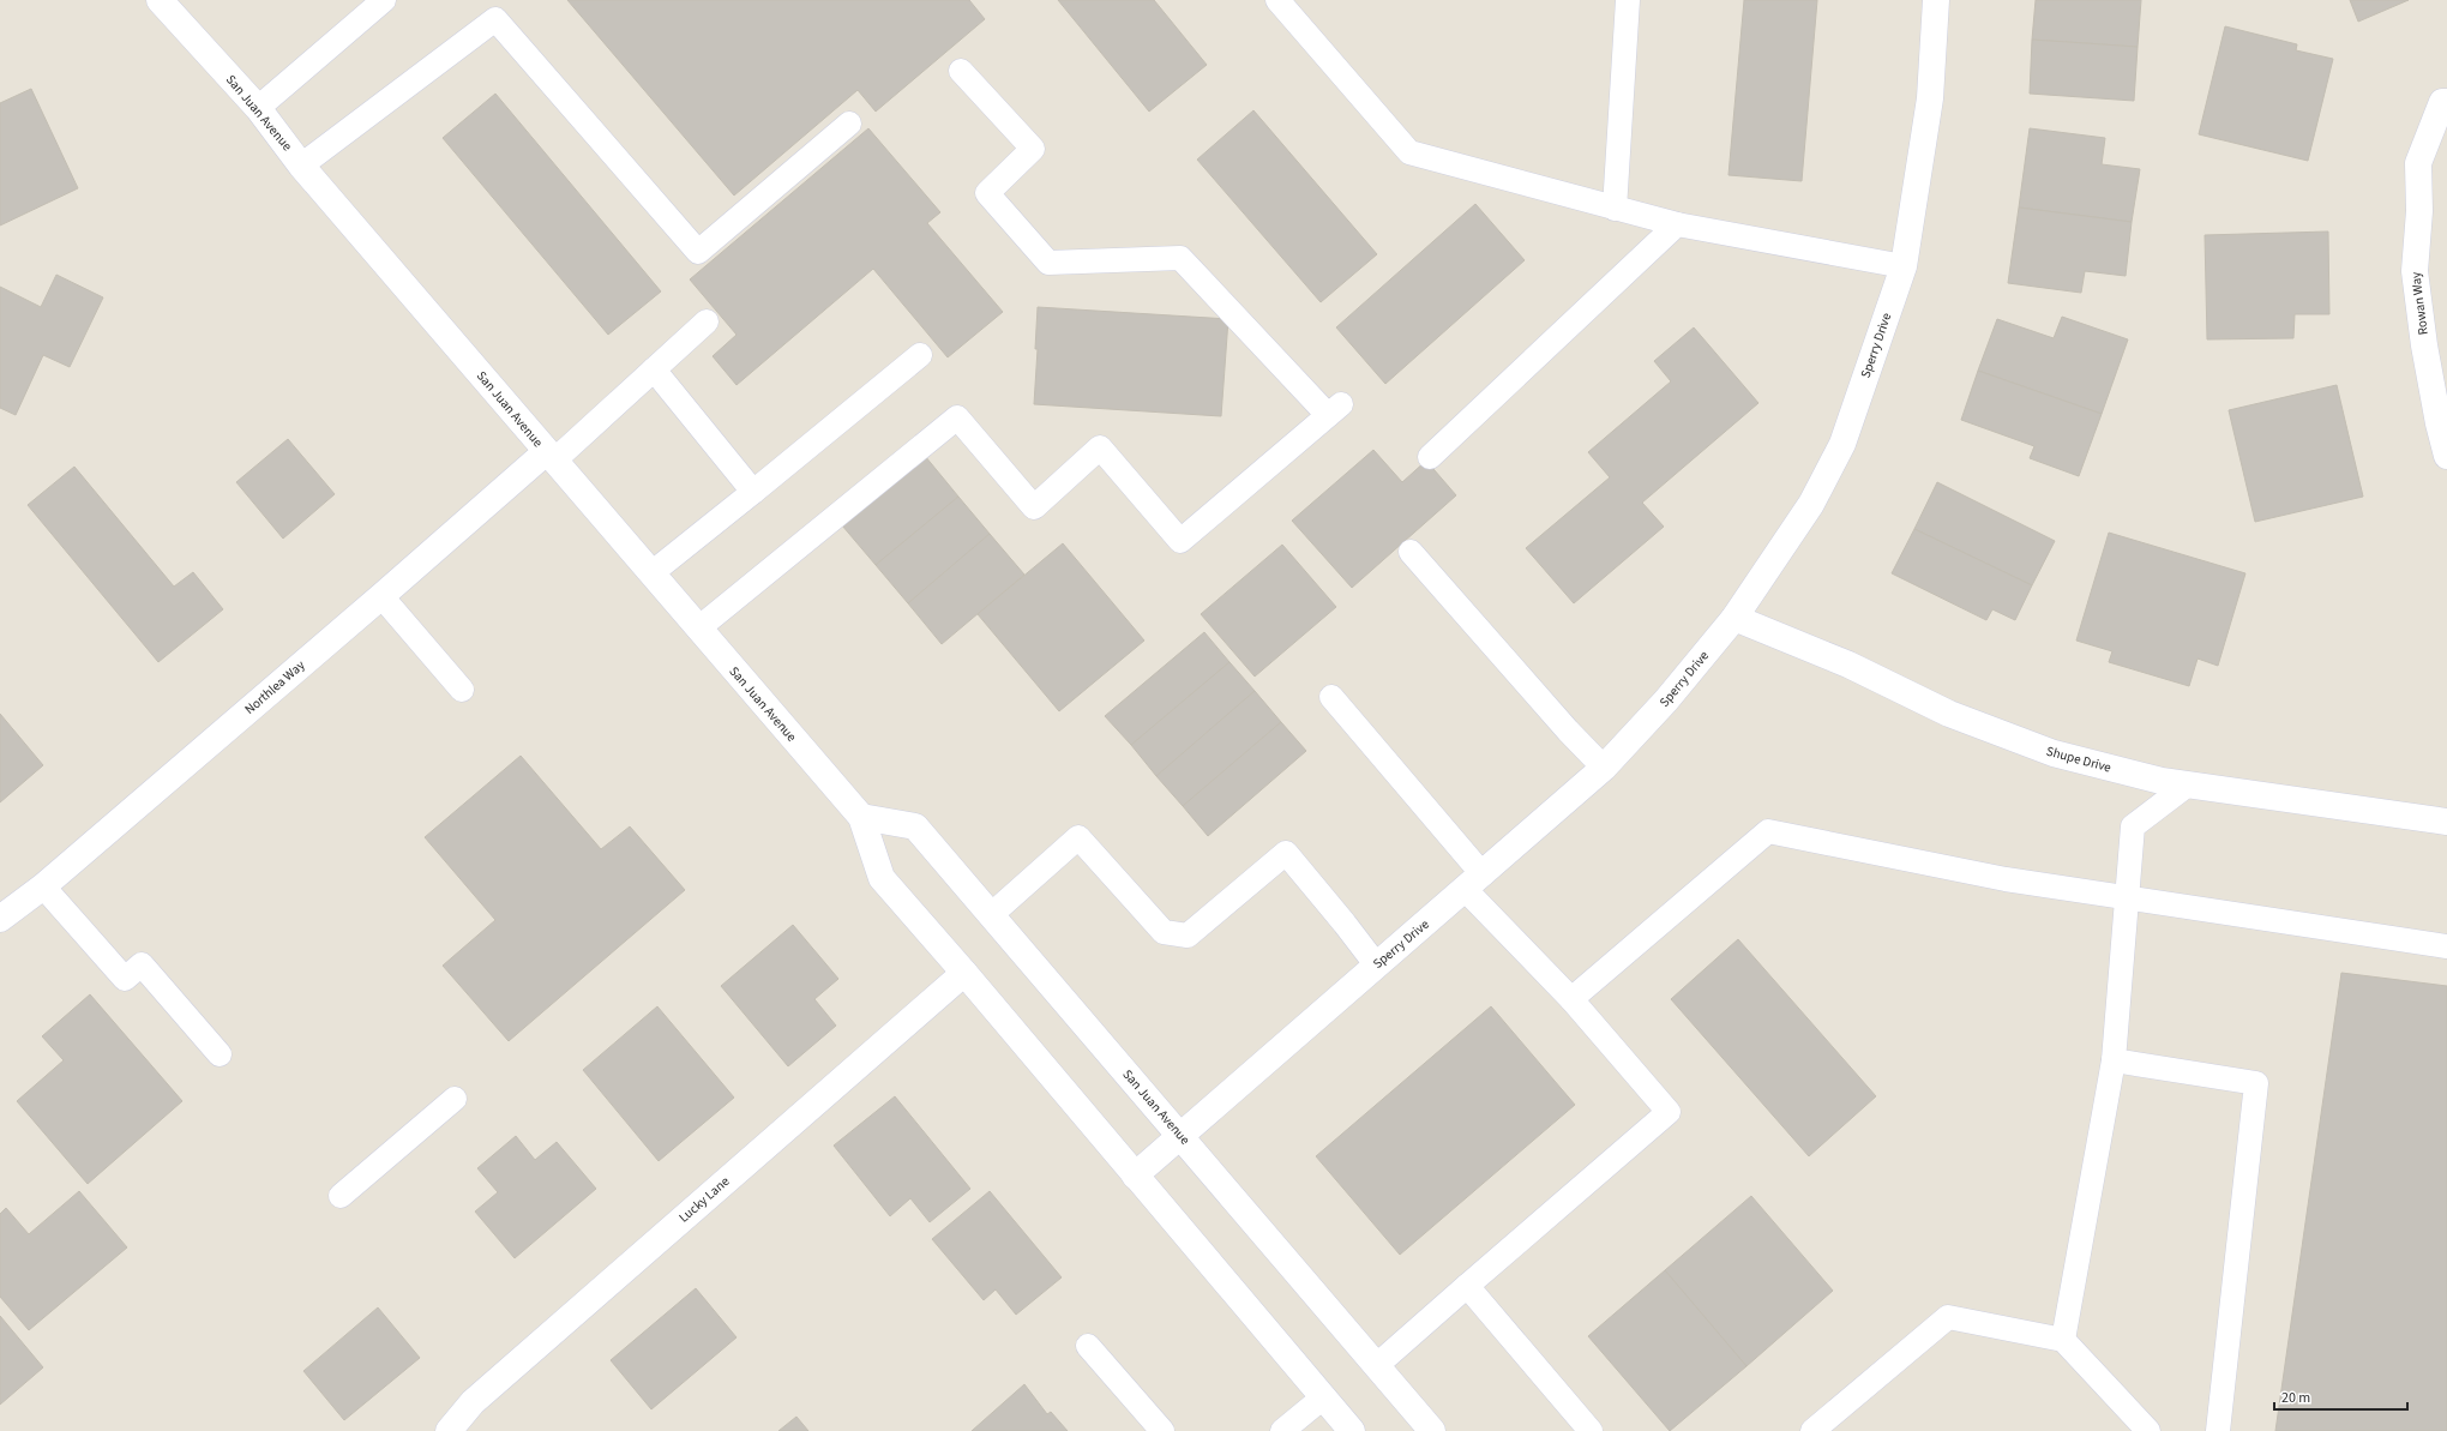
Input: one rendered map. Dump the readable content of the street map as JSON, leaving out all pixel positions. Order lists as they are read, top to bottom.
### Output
{
  "streets": {
    "street": [
      "San Juan Avenue",
      "Rowan Way",
      "Sperry Drive",
      "Northlea Way",
      "Shupe Drive",
      "Lucky Lane"
    ]
  },
  "crossings": [
    ["San Juan Avenue", "Sperry Drive"],
    ["San Juan Avenue", "Northlea Way"],
    ["San Juan Avenue", "Lucky Lane"],
    ["Sperry Drive", "Shupe Drive"]
  ],
  "scale_bar": "20 m"
}
